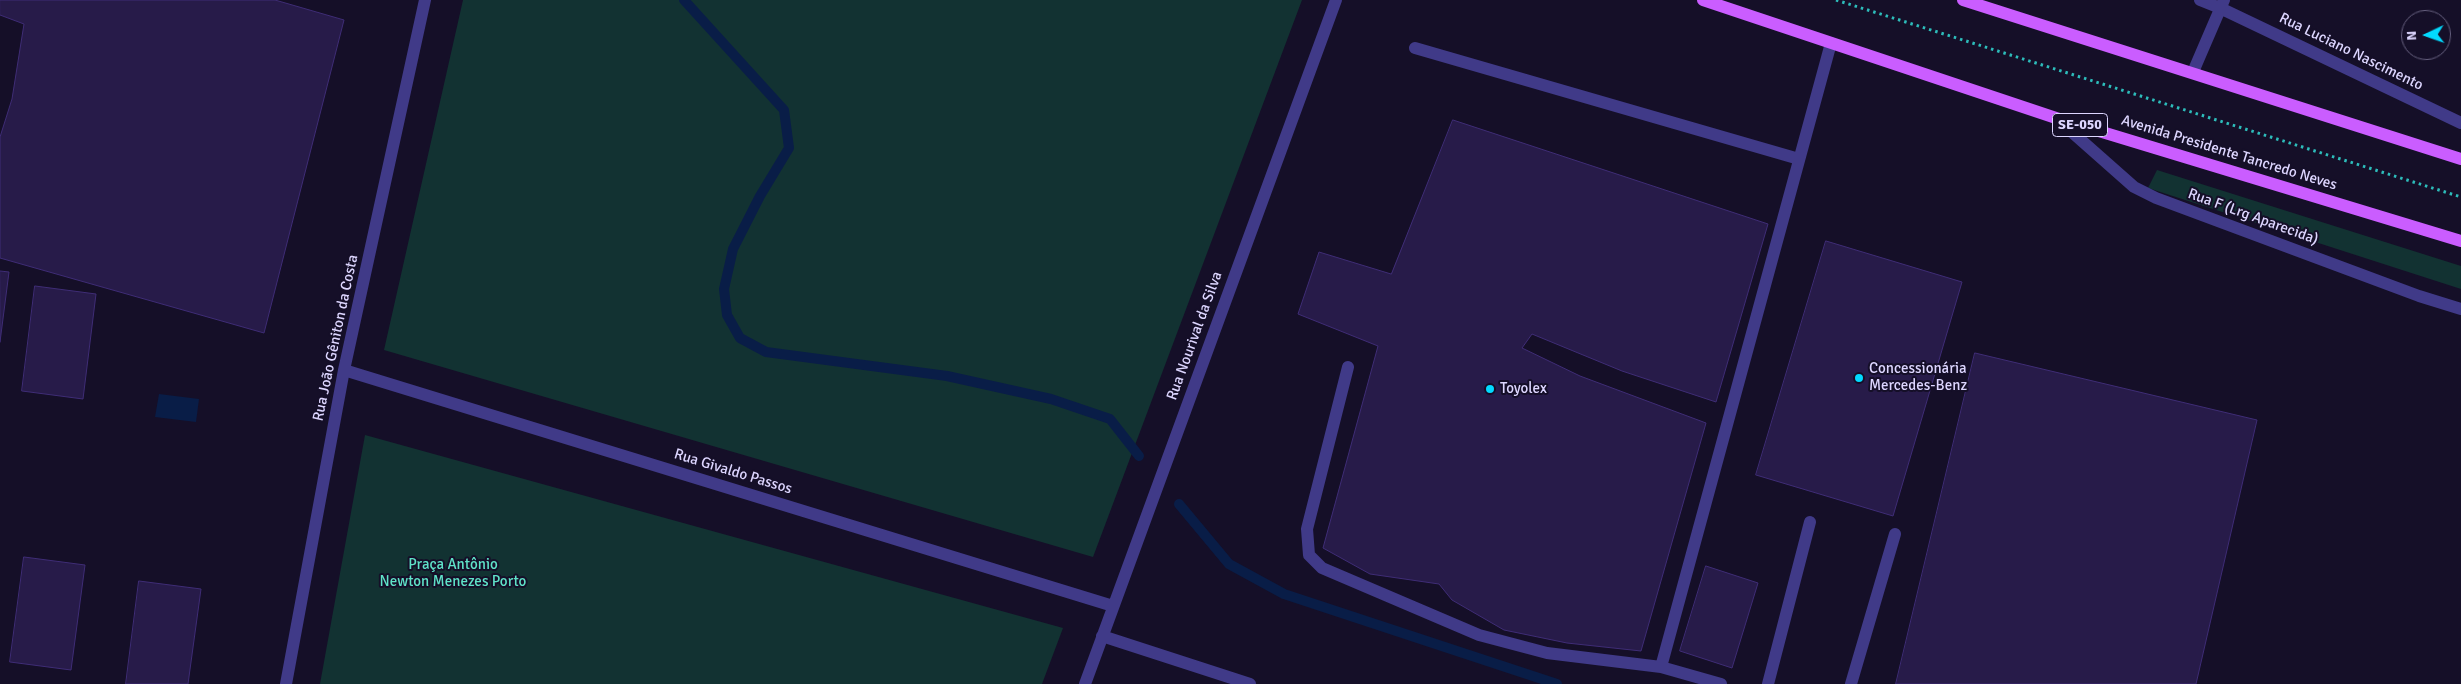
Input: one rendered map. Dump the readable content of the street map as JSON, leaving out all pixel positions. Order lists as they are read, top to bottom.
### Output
{
  "streets": {
    "main road": ["SE-050", "Avenida Presidente Tancredo Neves"],
    "street": [
      "Rua Luciano Nascimento",
      "Rua F (Lrg Aparecida)",
      "Rua Nourival da Silva",
      "Rua João Gêniton da Costa",
      "Rua Givaldo Passos"
    ]
  },
  "crossings": [
    ["Avenida Presidente Tancredo Neves", "Rua F (Lrg Aparecida)"],
    ["Rua Nourival da Silva", "Rua Givaldo Passos"],
    ["Rua João Gêniton da Costa", "Rua Givaldo Passos"]
  ],
  "parks": ["Praça Antônio Newton Menezes Porto"],
  "places": ["Concessionária Mercedes-Benz", "Toyolex"],
  "north": "left"
}
